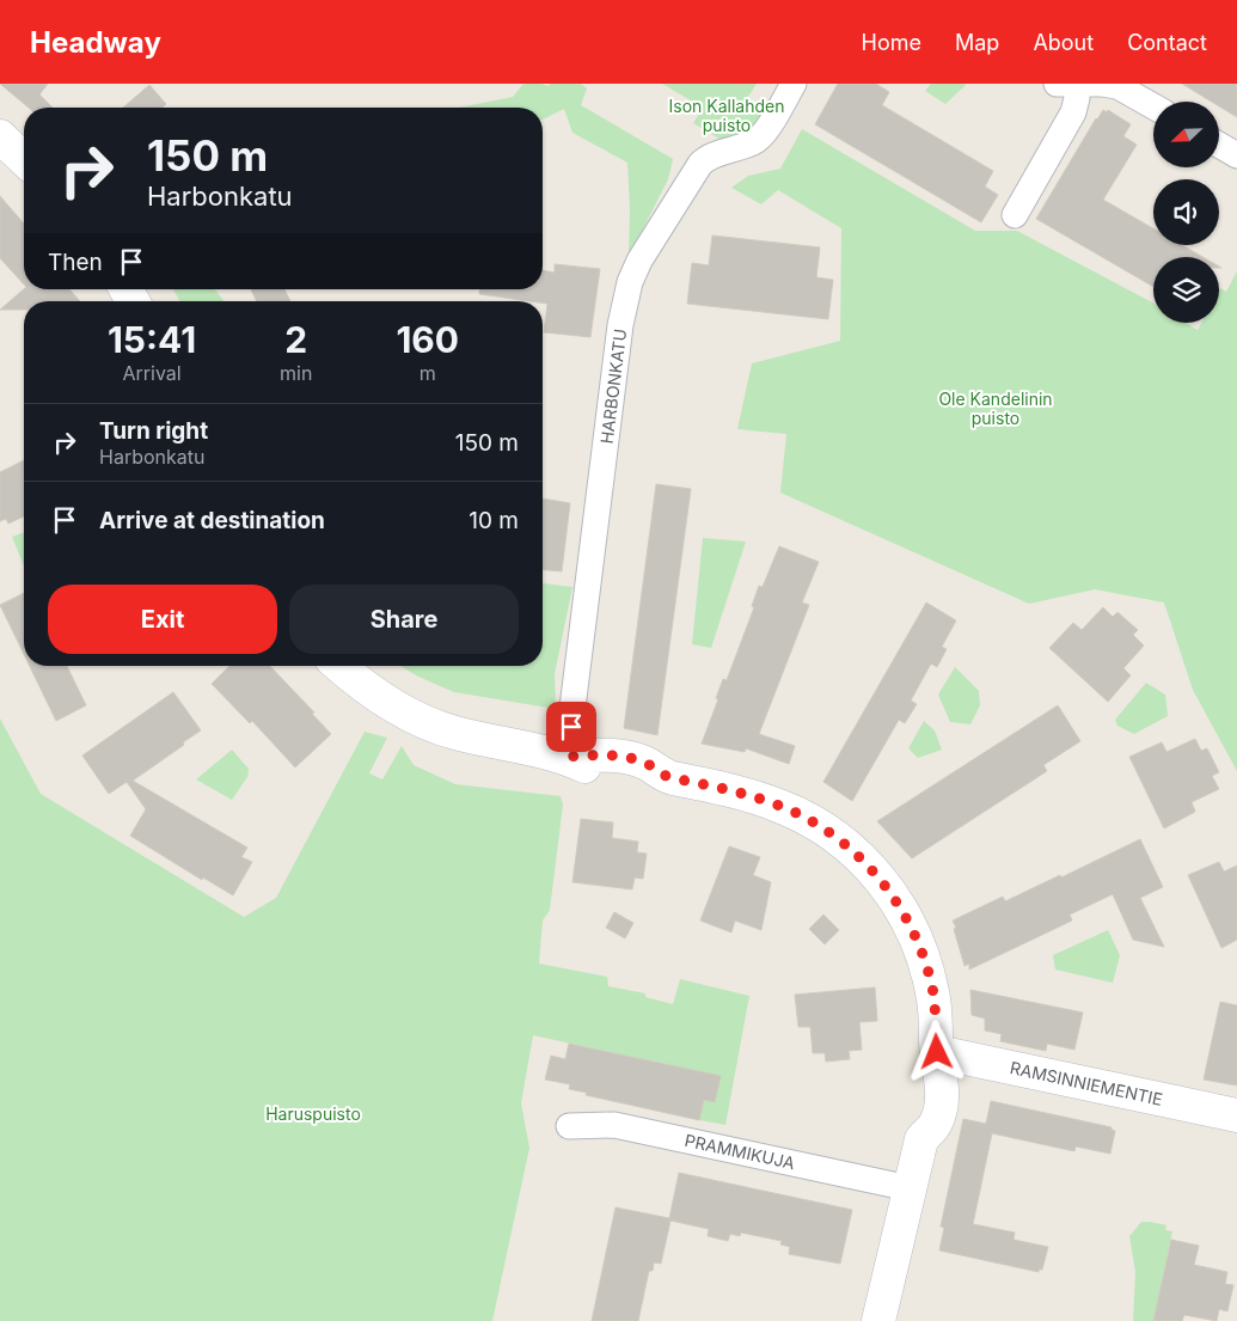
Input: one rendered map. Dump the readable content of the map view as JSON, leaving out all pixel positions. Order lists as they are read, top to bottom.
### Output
{
  "streets": {
    "street": ["HARBONKATU", "RAMSINNIEMENTIE", "PRAMMIKUJA"]
  },
  "parks": ["Ison Kallahden puisto", "Ole Kandelinin puisto", "Haruspuisto"],
  "north": "bottom left",
  "page": {
    "header": "Headway",
    "nav": [
      "Home",
      "Map",
      "About",
      "Contact"
    ],
    "turn": ["150 m", "Harbonkatu"],
    "then": "Then",
    "eta": [
      "15:41",
      "Arrival",
      "2",
      "min",
      "160",
      "m"
    ],
    "list": [
      {
        "name": "Turn right",
        "note": "Harbonkatu",
        "value": "150 m"
      },
      {
        "name": "Arrive at destination",
        "value": "10 m"
      }
    ],
    "buttons": ["Exit", "Share"]
  }
}
